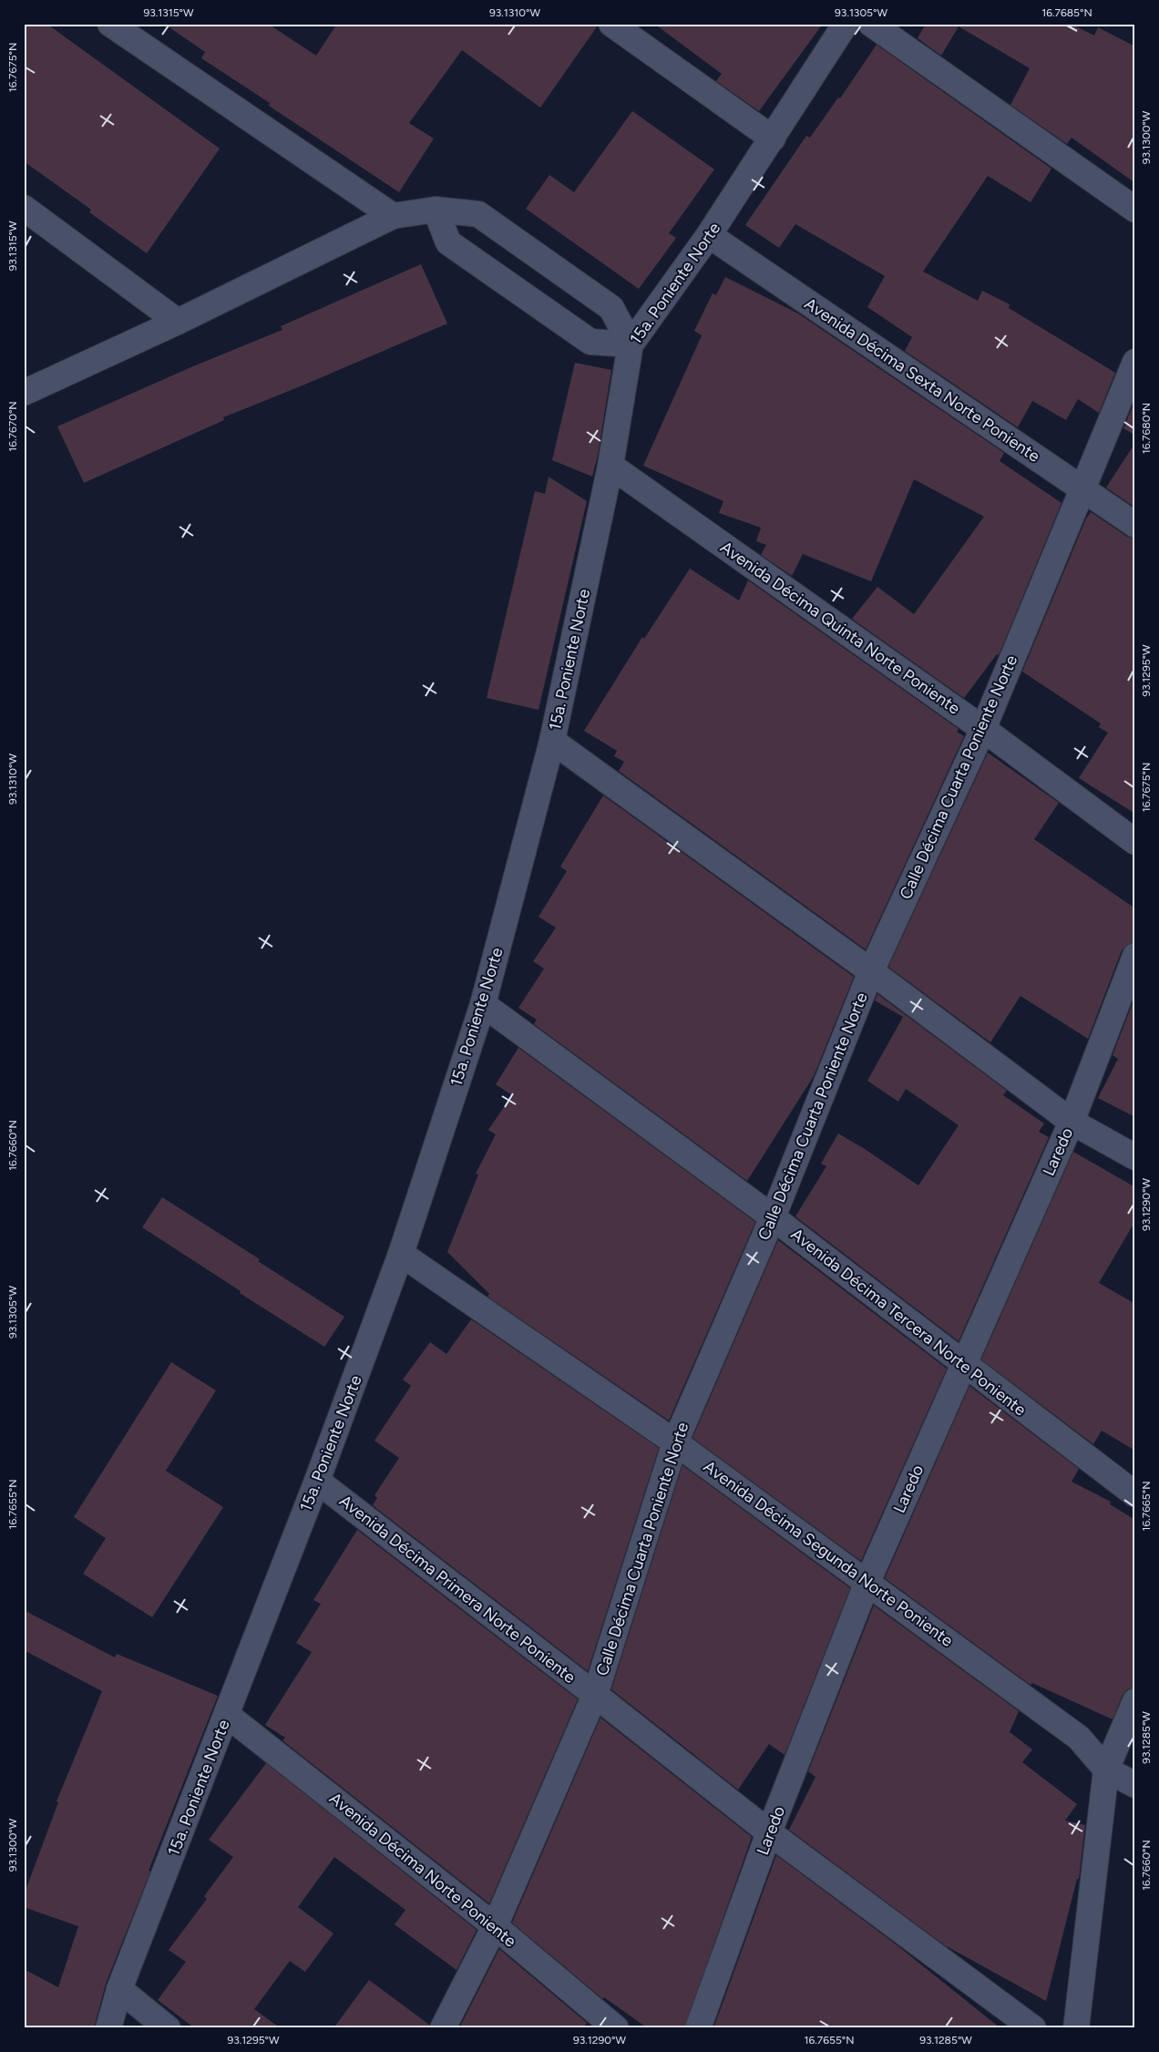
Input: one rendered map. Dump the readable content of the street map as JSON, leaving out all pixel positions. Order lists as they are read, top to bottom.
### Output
{
  "streets": {
    "street": [
      "15a. Poniente Norte",
      "Avenida Décima Sexta Norte Poniente",
      "Avenida Décima Quinta Norte Poniente",
      "Calle Décima Cuarta Poniente Norte",
      "Laredo",
      "Avenida Décima Tercera Norte Poniente",
      "Avenida Décima Segunda Norte Poniente",
      "Avenida Décima Primera Norte Poniente",
      "Avenida Décima Norte Poniente"
    ]
  },
  "crossings": [
    ["15a. Poniente Norte", "Avenida Décima Sexta Norte Poniente"],
    ["15a. Poniente Norte", "Avenida Décima Quinta Norte Poniente"],
    ["15a. Poniente Norte", "Avenida Décima Tercera Norte Poniente"],
    ["15a. Poniente Norte", "Avenida Décima Segunda Norte Poniente"],
    ["15a. Poniente Norte", "Avenida Décima Primera Norte Poniente"],
    ["15a. Poniente Norte", "Avenida Décima Norte Poniente"],
    ["Avenida Décima Sexta Norte Poniente", "Calle Décima Cuarta Poniente Norte"],
    ["Avenida Décima Quinta Norte Poniente", "Calle Décima Cuarta Poniente Norte"],
    ["Calle Décima Cuarta Poniente Norte", "Avenida Décima Tercera Norte Poniente"],
    ["Calle Décima Cuarta Poniente Norte", "Avenida Décima Segunda Norte Poniente"],
    ["Calle Décima Cuarta Poniente Norte", "Avenida Décima Primera Norte Poniente"],
    ["Calle Décima Cuarta Poniente Norte", "Avenida Décima Norte Poniente"],
    ["Laredo", "Avenida Décima Tercera Norte Poniente"],
    ["Laredo", "Avenida Décima Segunda Norte Poniente"],
    ["Laredo", "Avenida Décima Primera Norte Poniente"]
  ],
  "coordinates": [
    "93.1315°W",
    "93.1310°W",
    "93.1305°W",
    "16.7685°N",
    "16.7675°N",
    "93.1300°W",
    "16.7670°N",
    "16.7680°N",
    "93.1295°W",
    "16.7660°N",
    "93.1290°W",
    "16.7655°N",
    "16.7665°N",
    "93.1285°W"
  ]
}
